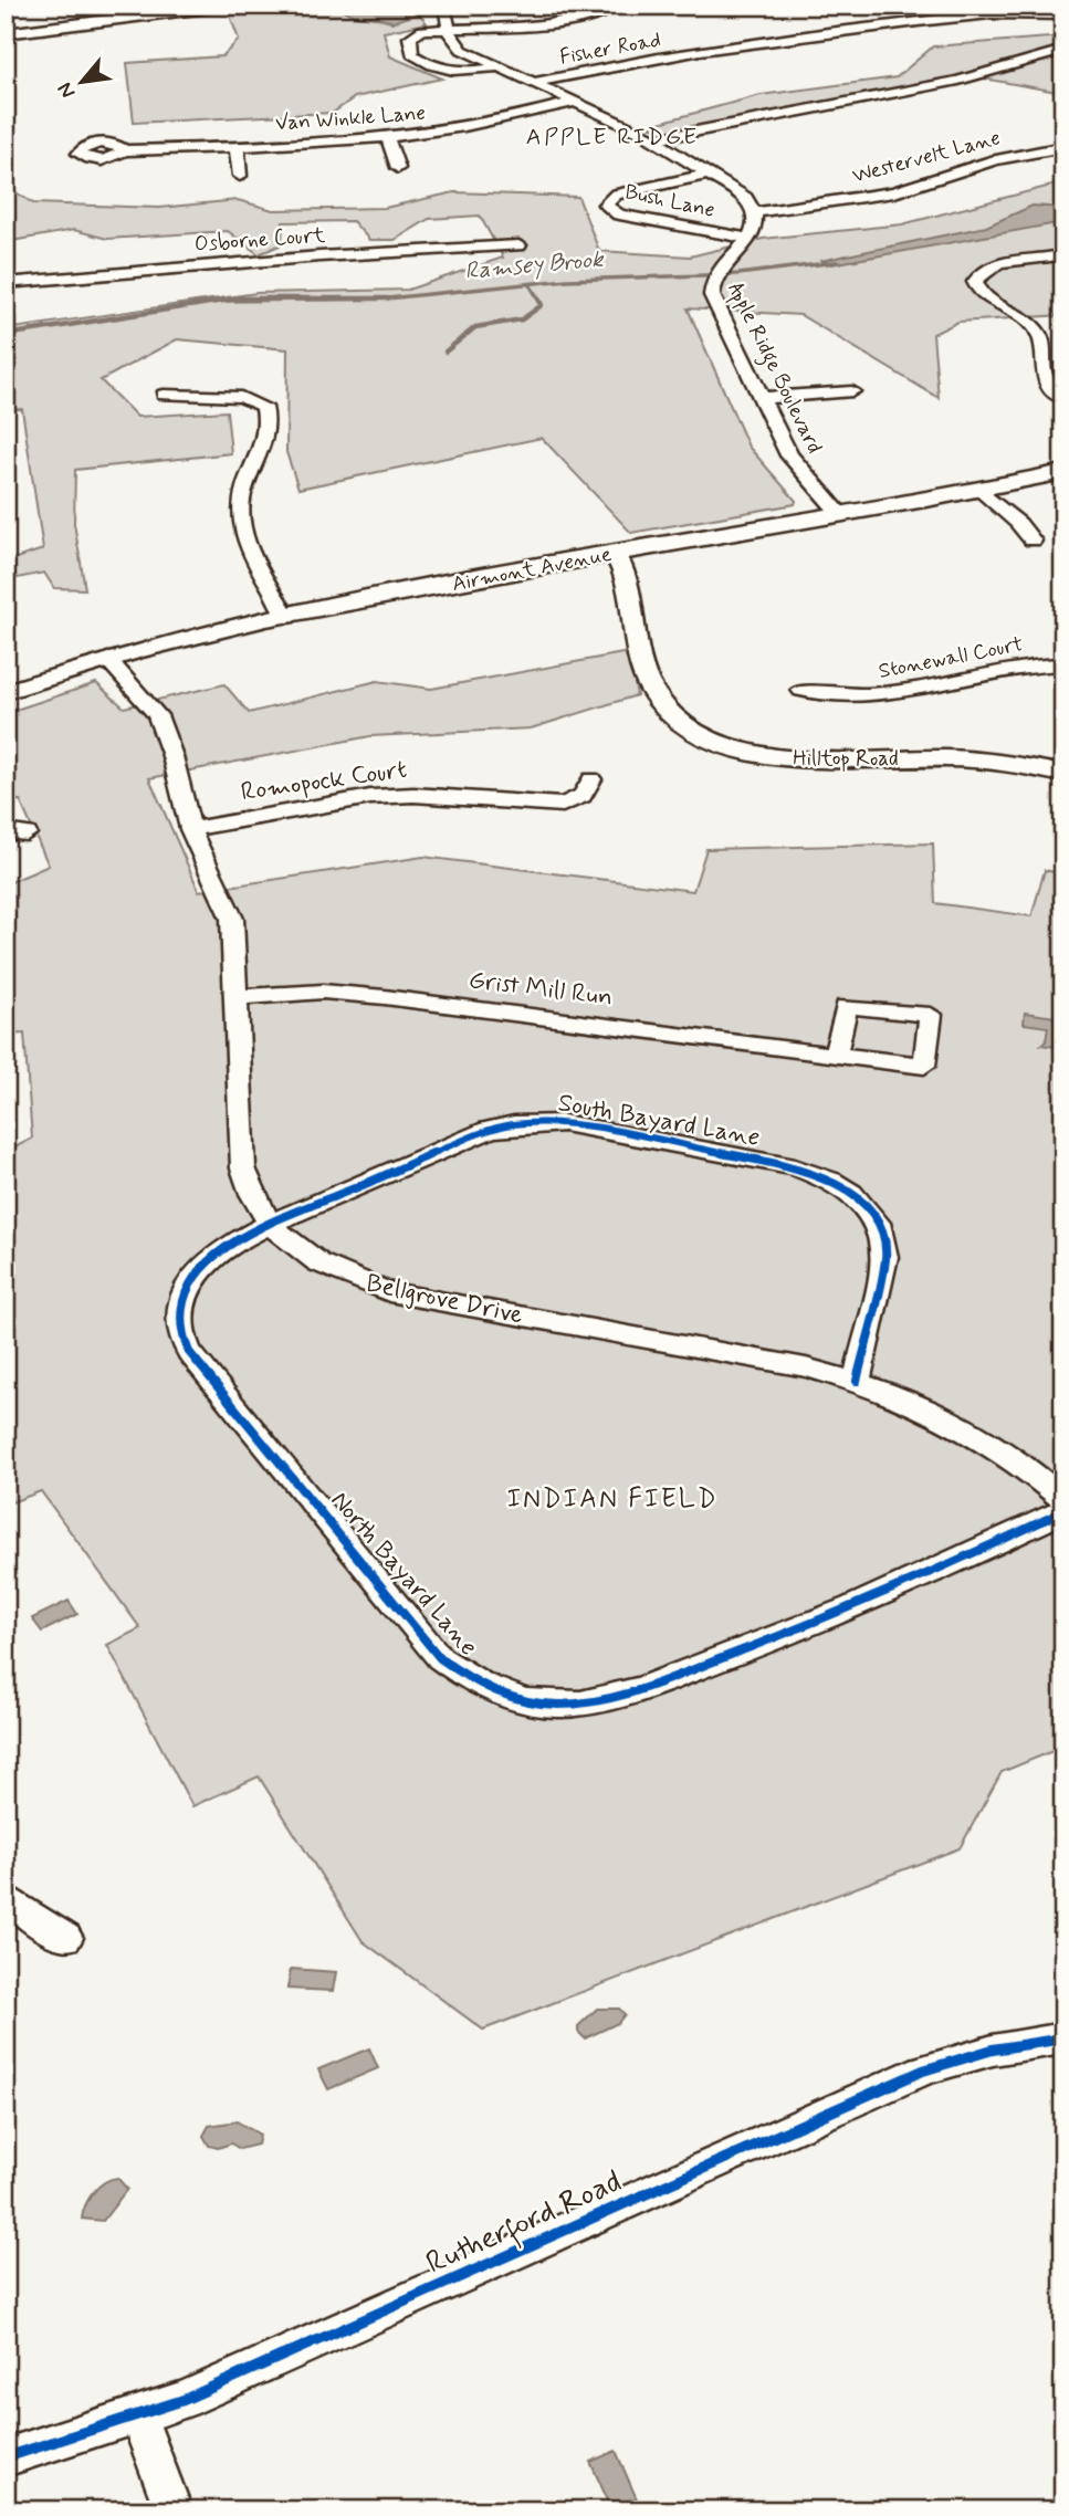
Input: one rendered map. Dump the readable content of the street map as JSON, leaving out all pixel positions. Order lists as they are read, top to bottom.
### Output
{
  "streets": {
    "street": [
      "Fisher Road",
      "Van Winkle Lane",
      "Westervelt Lane",
      "Bush Lane",
      "Osborne Court",
      "Apple Ridge Boulevard",
      "Airmont Avenue",
      "Stonewall Court",
      "Hilltop Road",
      "Romopock Court",
      "Grist Mill Run",
      "South Bayard Lane",
      "Bellgrove Drive",
      "North Bayard Lane",
      "Rutherford Road"
    ]
  },
  "crossings": [
    ["Bush Lane", "Apple Ridge Boulevard"],
    ["Apple Ridge Boulevard", "Airmont Avenue"],
    ["Airmont Avenue", "Hilltop Road"],
    ["Airmont Avenue", "Bellgrove Drive"],
    ["Romopock Court", "Bellgrove Drive"],
    ["Grist Mill Run", "Bellgrove Drive"],
    ["South Bayard Lane", "Bellgrove Drive"],
    ["South Bayard Lane", "North Bayard Lane"],
    ["Bellgrove Drive", "North Bayard Lane"]
  ],
  "districts": ["APPLE RIDGE", "INDIAN FIELD"],
  "water": ["Ramsey Brook"],
  "north": "bottom left"
}
